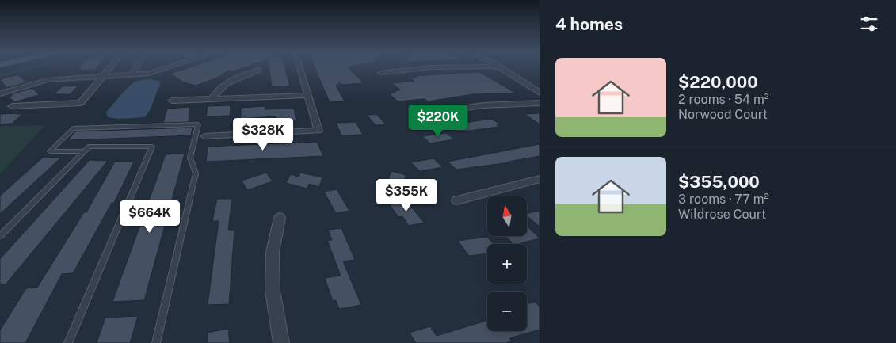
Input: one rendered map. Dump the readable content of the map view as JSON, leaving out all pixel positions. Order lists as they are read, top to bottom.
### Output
{
  "north": "top",
  "page": {
    "heading": "4 homes",
    "list": [
      {
        "name": "$220,000",
        "note": "2 rooms · 54 m² · Norwood Court"
      },
      {
        "name": "$355,000",
        "note": "3 rooms · 77 m² · Wildrose Court"
      }
    ],
    "price": [
      "$220K",
      "$328K",
      "$355K",
      "$664K"
    ],
    "map_buttons": ["+", "−"]
  }
}
